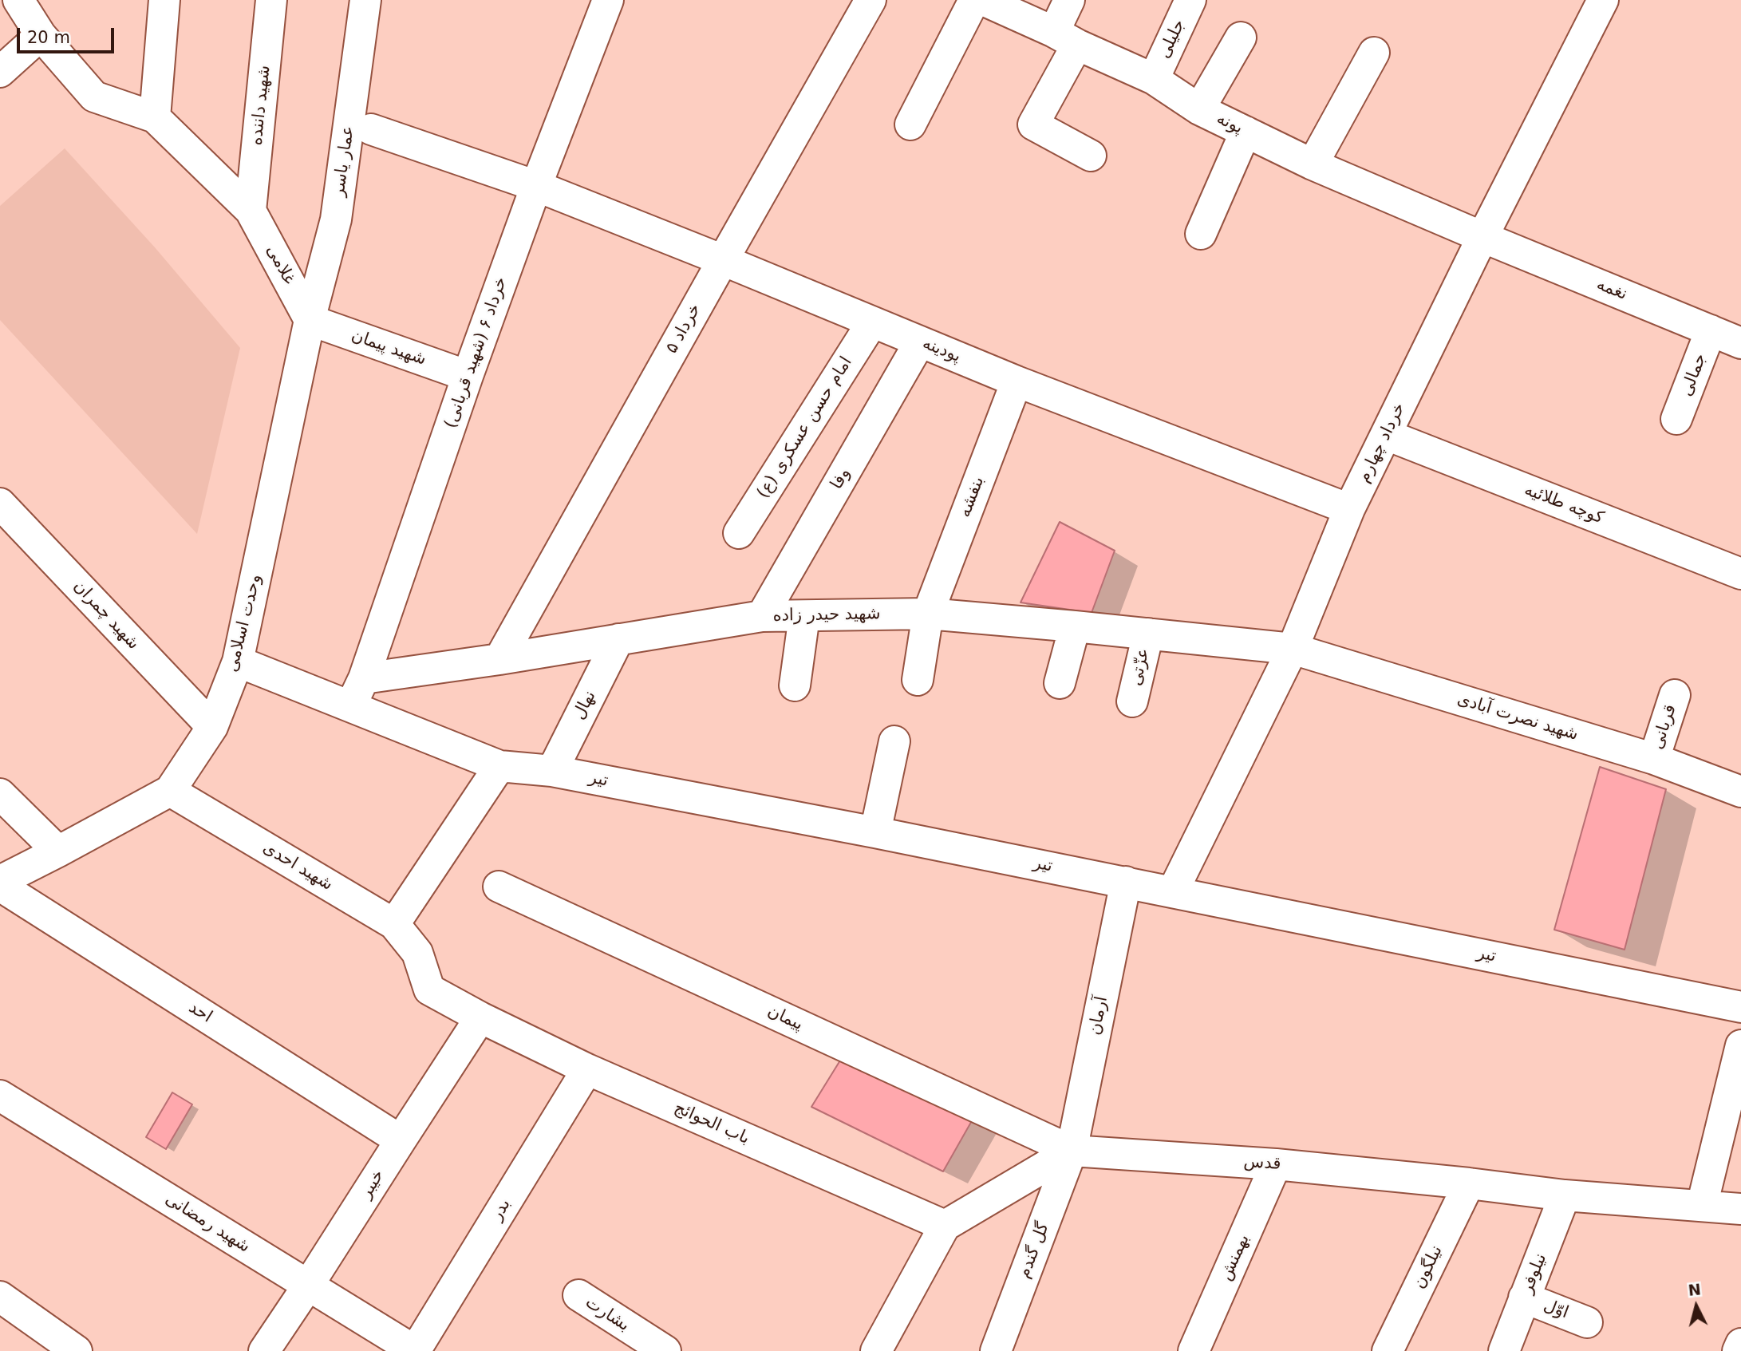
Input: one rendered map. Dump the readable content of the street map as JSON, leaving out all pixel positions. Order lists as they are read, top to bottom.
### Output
{
  "streets": {
    "street": [
      "جلیلی",
      "شهید داننده",
      "پونه",
      "عمار یاسر",
      "غلامی",
      "نغمه",
      "خرداد ۵",
      "شهید پیمان",
      "پودینه",
      "خرداد ۶ (شهید قربانی)",
      "جمالی",
      "امام حسن عسکری (ع)",
      "خرداد چهارم",
      "وفا",
      "بنفشه",
      "کوچه طلائیه",
      "شهید چمران",
      "شهید حیدر زاده",
      "وحدت اسلامی",
      "عزّتی",
      "نهال",
      "شهید نصرت آبادی",
      "قربانی",
      "تیر",
      "شهید احدی",
      "احد",
      "آرمان",
      "پیمان",
      "باب الحوائج",
      "قدس",
      "خیبر",
      "بدر",
      "شهید رمضانی",
      "گل گندم",
      "بهمنش",
      "نیلگون",
      "نیلوفر",
      "اوّل",
      "بشارت"
    ]
  },
  "crossings": [
    ["جلیلی", "پونه"],
    ["شهید داننده", "غلامی"],
    ["پونه", "نغمه"],
    ["پونه", "خرداد چهارم"],
    ["عمار یاسر", "غلامی"],
    ["عمار یاسر", "شهید پیمان"],
    ["عمار یاسر", "وحدت اسلامی"],
    ["غلامی", "شهید پیمان"],
    ["غلامی", "وحدت اسلامی"],
    ["نغمه", "جمالی"],
    ["نغمه", "خرداد چهارم"],
    ["خرداد ۵", "پودینه"],
    ["خرداد ۵", "شهید حیدر زاده"],
    ["شهید پیمان", "خرداد ۶ (شهید قربانی)"],
    ["شهید پیمان", "وحدت اسلامی"],
    ["پودینه", "خرداد ۶ (شهید قربانی)"],
    ["پودینه", "امام حسن عسکری (ع)"],
    ["پودینه", "خرداد چهارم"],
    ["پودینه", "وفا"],
    ["پودینه", "بنفشه"],
    ["خرداد ۶ (شهید قربانی)", "شهید حیدر زاده"],
    ["خرداد ۶ (شهید قربانی)", "تیر"],
    ["خرداد چهارم", "کوچه طلائیه"],
    ["خرداد چهارم", "شهید حیدر زاده"],
    ["خرداد چهارم", "شهید نصرت آبادی"],
    ["خرداد چهارم", "تیر"],
    ["وفا", "شهید حیدر زاده"],
    ["بنفشه", "شهید حیدر زاده"],
    ["شهید چمران", "وحدت اسلامی"],
    ["شهید حیدر زاده", "عزّتی"],
    ["شهید حیدر زاده", "نهال"],
    ["شهید حیدر زاده", "شهید نصرت آبادی"],
    ["وحدت اسلامی", "تیر"],
    ["وحدت اسلامی", "شهید احدی"],
    ["نهال", "تیر"],
    ["شهید نصرت آبادی", "قربانی"],
    ["تیر", "آرمان"],
    ["شهید احدی", "باب الحوائج"],
    ["احد", "خیبر"],
    ["آرمان", "پیمان"],
    ["آرمان", "قدس"],
    ["آرمان", "گل گندم"],
    ["پیمان", "قدس"],
    ["پیمان", "گل گندم"],
    ["باب الحوائج", "خیبر"],
    ["باب الحوائج", "بدر"],
    ["قدس", "گل گندم"],
    ["قدس", "بهمنش"],
    ["قدس", "نیلگون"],
    ["قدس", "نیلوفر"],
    ["خیبر", "شهید رمضانی"],
    ["بدر", "شهید رمضانی"],
    ["نیلوفر", "اوّل"]
  ],
  "scale_bar": "20 m",
  "north": "top"
}
